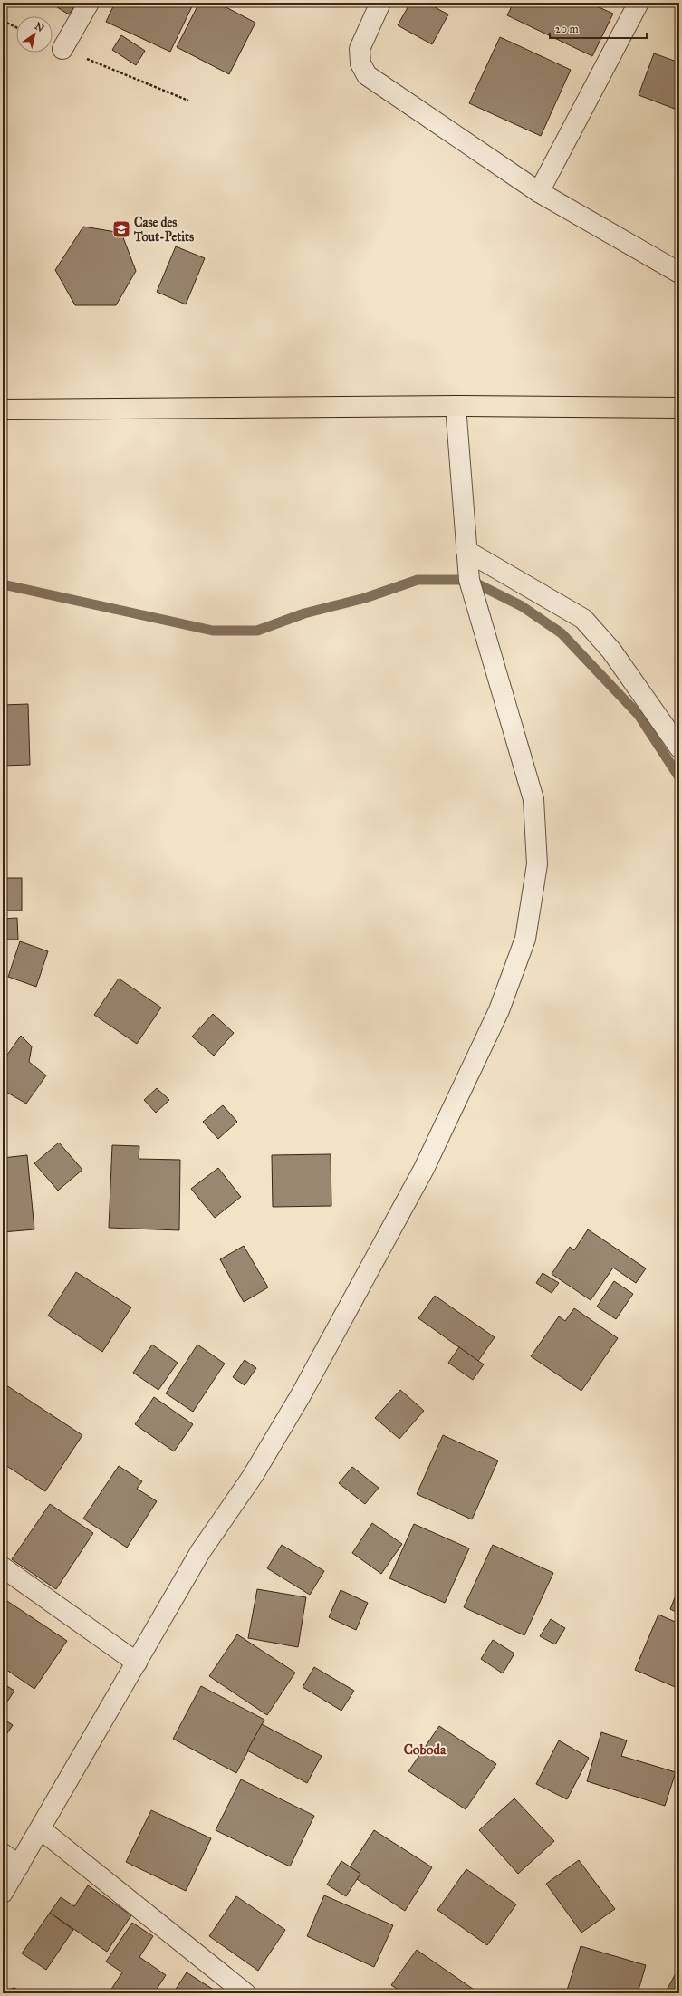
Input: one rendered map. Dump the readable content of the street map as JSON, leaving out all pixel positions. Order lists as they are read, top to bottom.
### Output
{
  "districts": ["Coboda"],
  "places": {
    "school or university": ["Case des Tout-Petits"]
  },
  "scale_bar": "20 m",
  "north": "top right"
}
